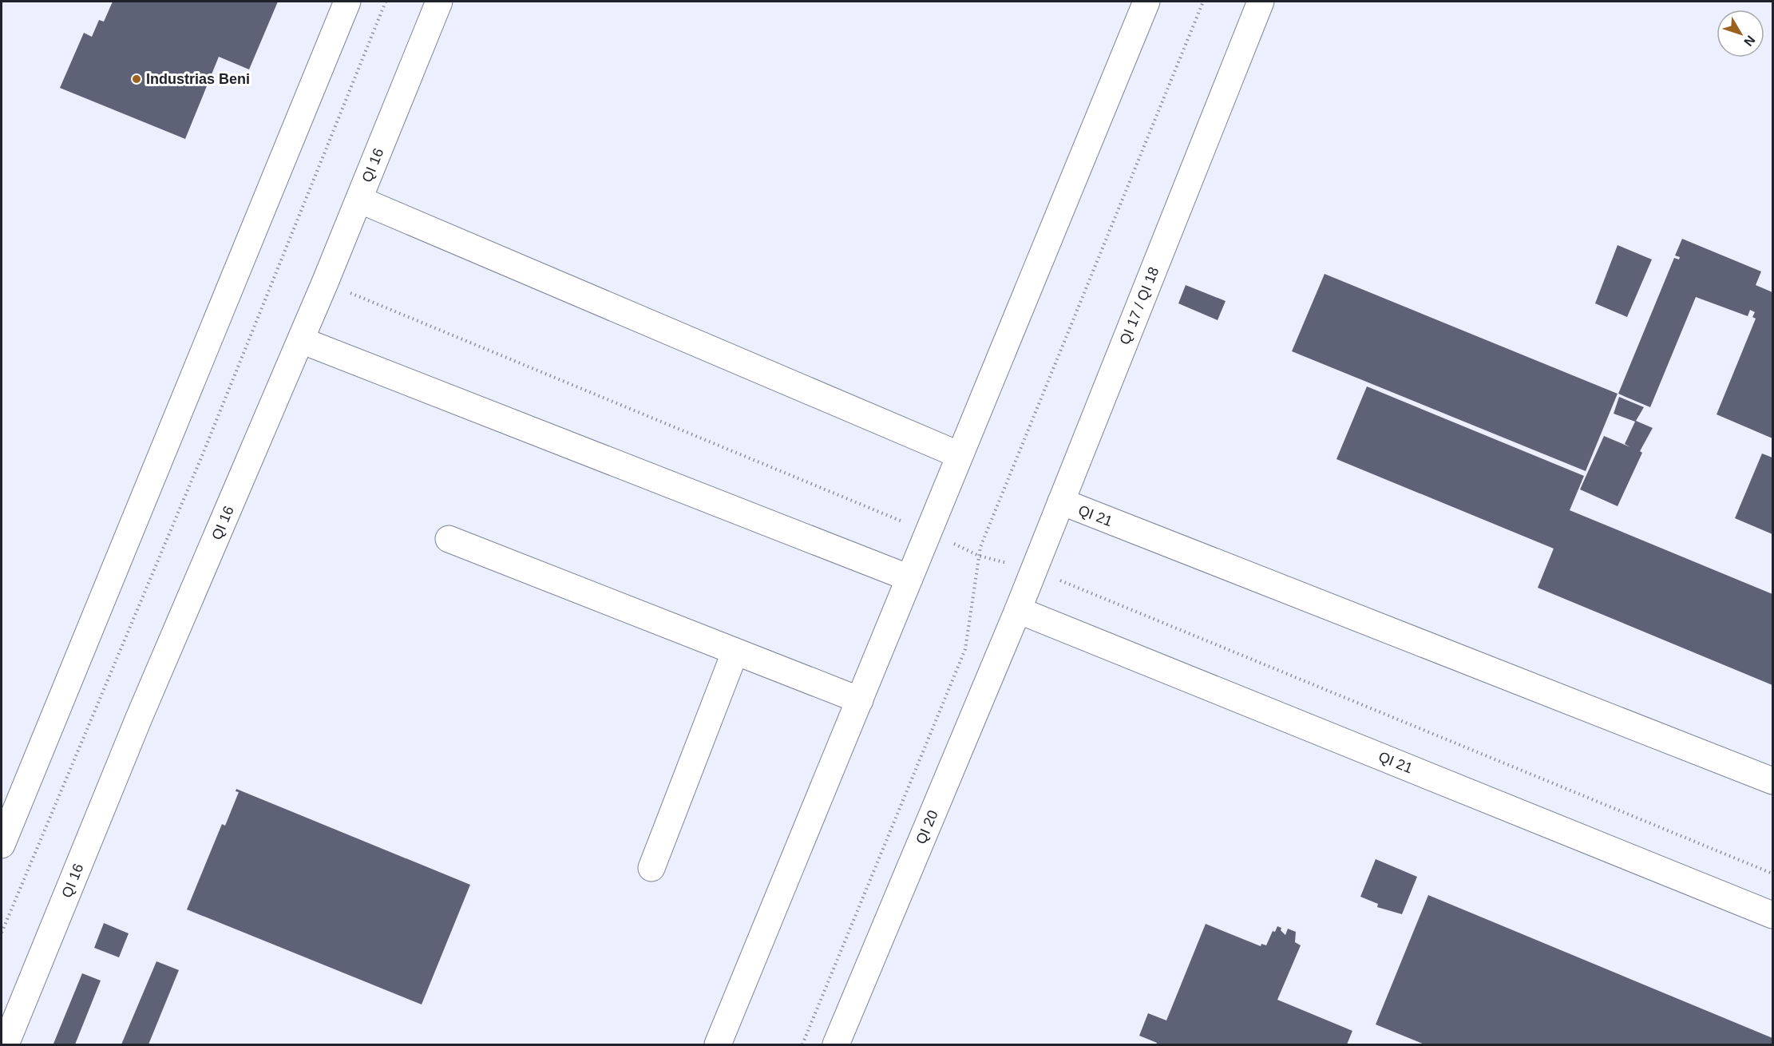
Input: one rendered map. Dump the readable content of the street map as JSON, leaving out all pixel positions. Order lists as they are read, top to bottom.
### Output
{
  "streets": {
    "street": [
      "QI 16",
      "QI 17 / QI 18",
      "QI 21",
      "QI 20"
    ]
  },
  "crossings": [
    ["QI 17 / QI 18", "QI 21"],
    ["QI 17 / QI 18", "QI 20"],
    ["QI 21", "QI 20"]
  ],
  "places": ["Industrias Beni"],
  "north": "bottom right"
}
